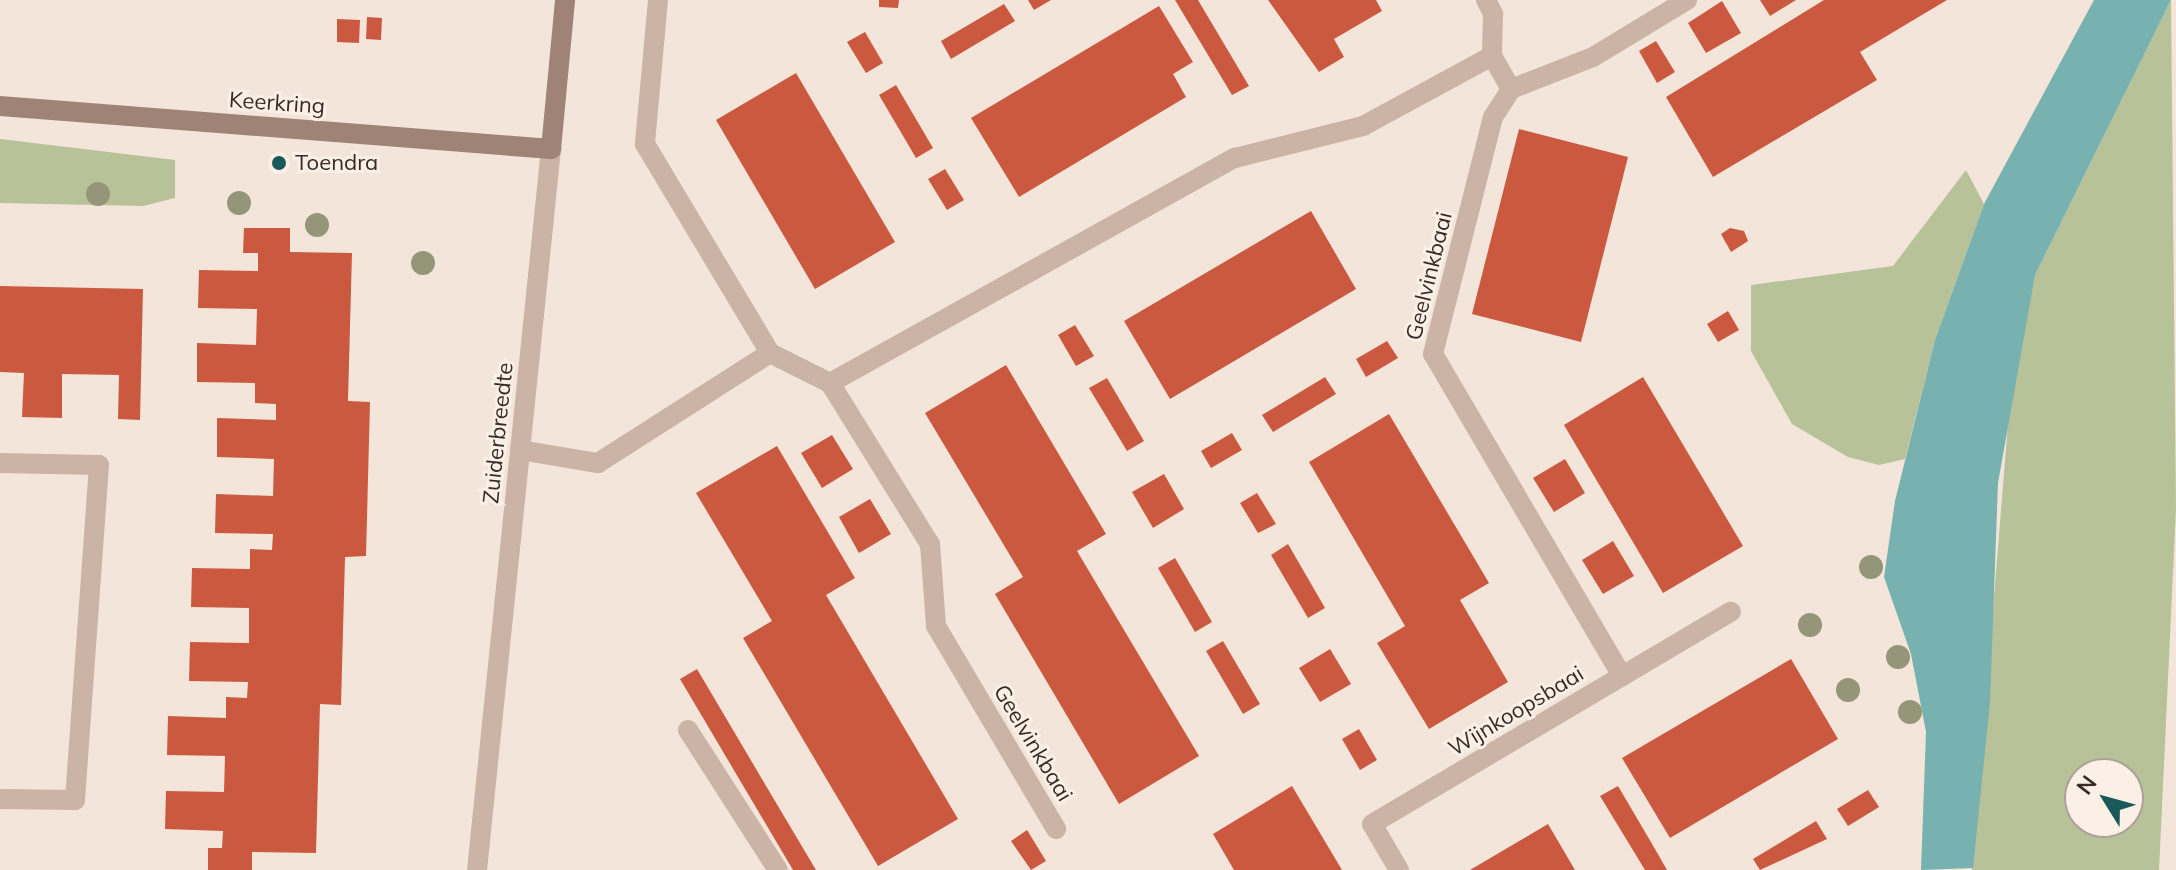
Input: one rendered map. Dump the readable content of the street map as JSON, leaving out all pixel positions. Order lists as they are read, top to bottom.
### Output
{
  "streets": {
    "street": [
      "Keerkring",
      "Geelvinkbaai",
      "Zuiderbreedte",
      "Wijnkoopsbaai"
    ]
  },
  "crossings": [
    ["Keerkring", "Zuiderbreedte"],
    ["Geelvinkbaai", "Wijnkoopsbaai"]
  ],
  "places": ["Toendra"],
  "north": "top left"
}
